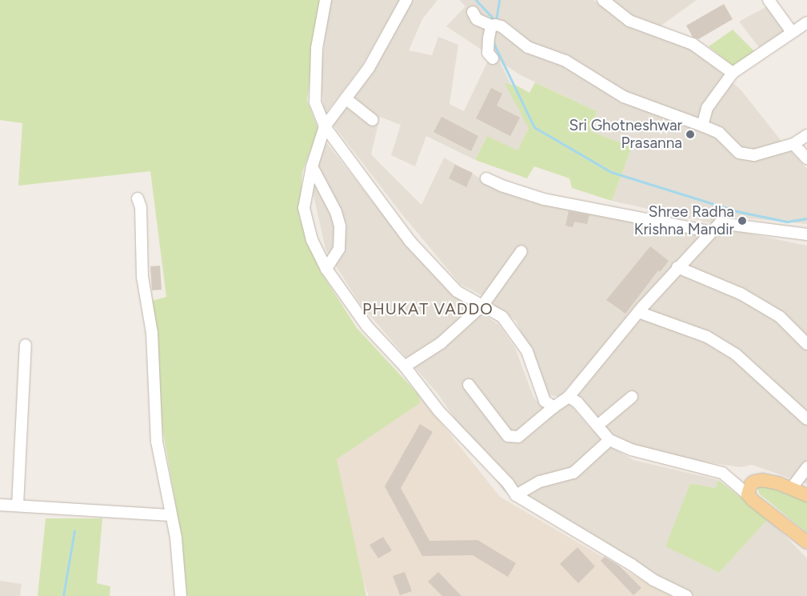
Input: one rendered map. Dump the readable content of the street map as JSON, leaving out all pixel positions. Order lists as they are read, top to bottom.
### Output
{
  "districts": ["PHUKAT VADDO"],
  "places": ["Sri Ghotneshwar Prasanna", "Shree Radha Krishna Mandir"]
}
